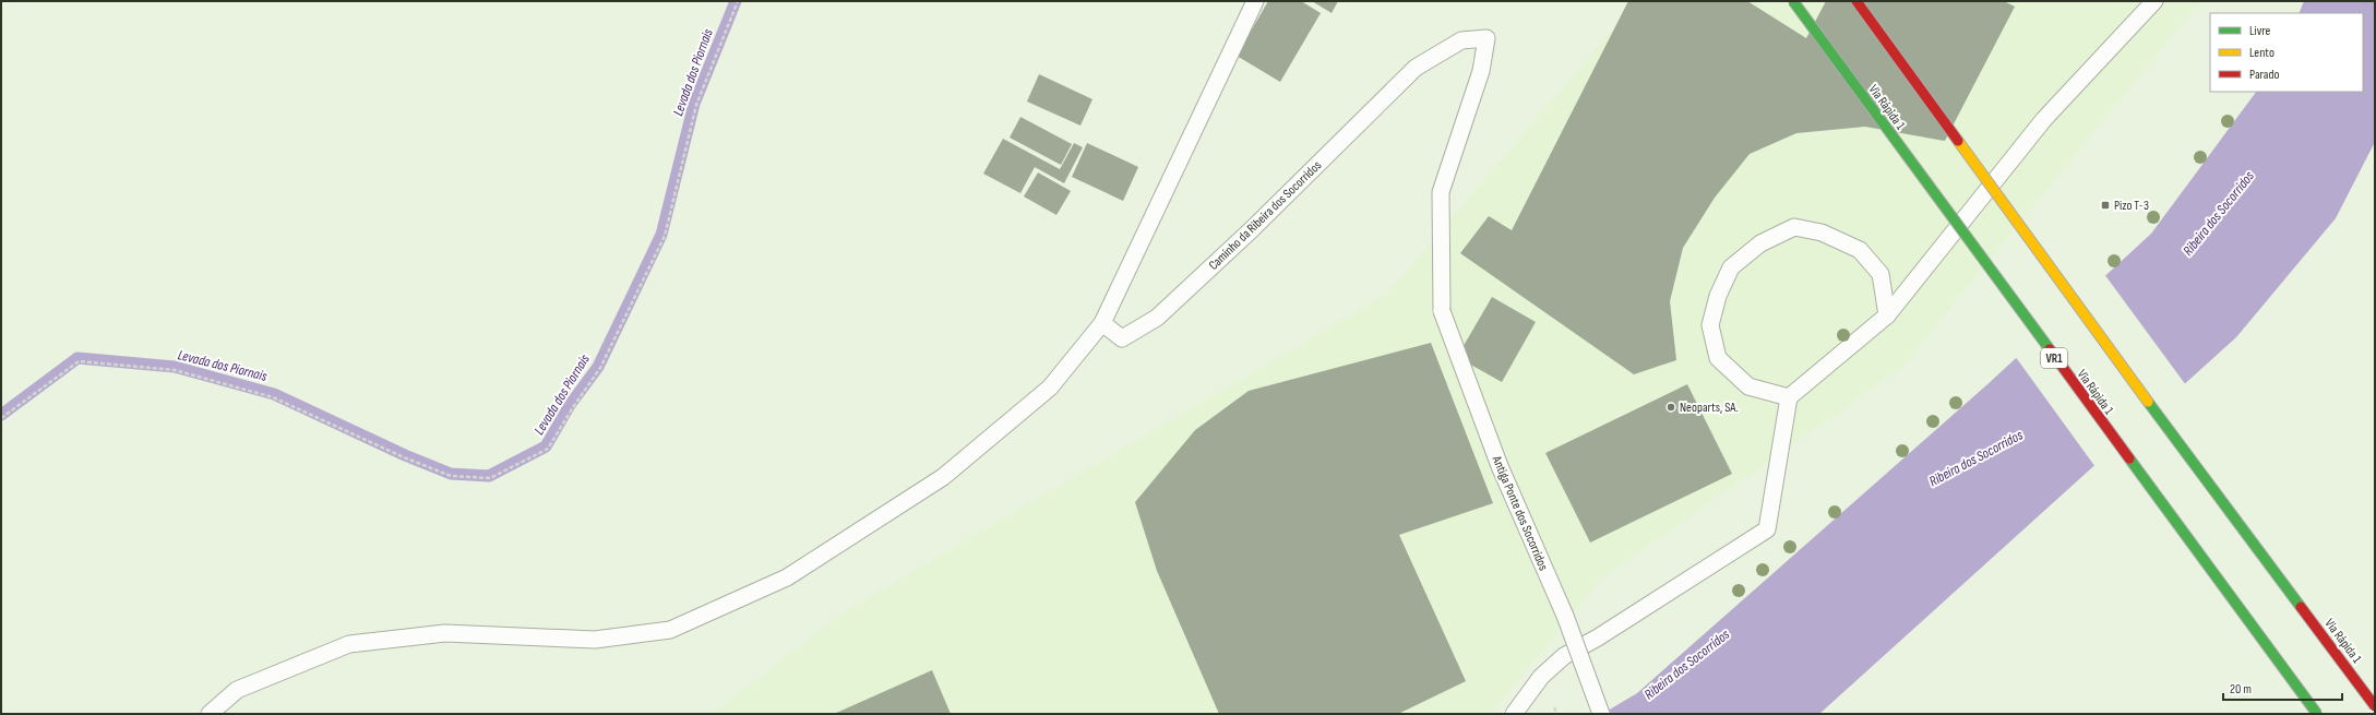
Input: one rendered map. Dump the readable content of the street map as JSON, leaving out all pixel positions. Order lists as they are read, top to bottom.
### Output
{
  "streets": {
    "highway": ["Via Rápida 1", "VR1"],
    "lane": ["Caminho da Ribeira dos Socorridos", "Antiga Ponte dos Socorridos"]
  },
  "crossings": [
    ["Caminho da Ribeira dos Socorridos", "Antiga Ponte dos Socorridos"]
  ],
  "water": ["Levada dos Piornais", "Ribeira dos Socorridos"],
  "places": {
    "transit": ["Pizo T-3"],
    "other": ["Neoparts, SA."]
  },
  "legend": ["Livre", "Lento", "Parado"],
  "scale_bar": "20 m"
}
